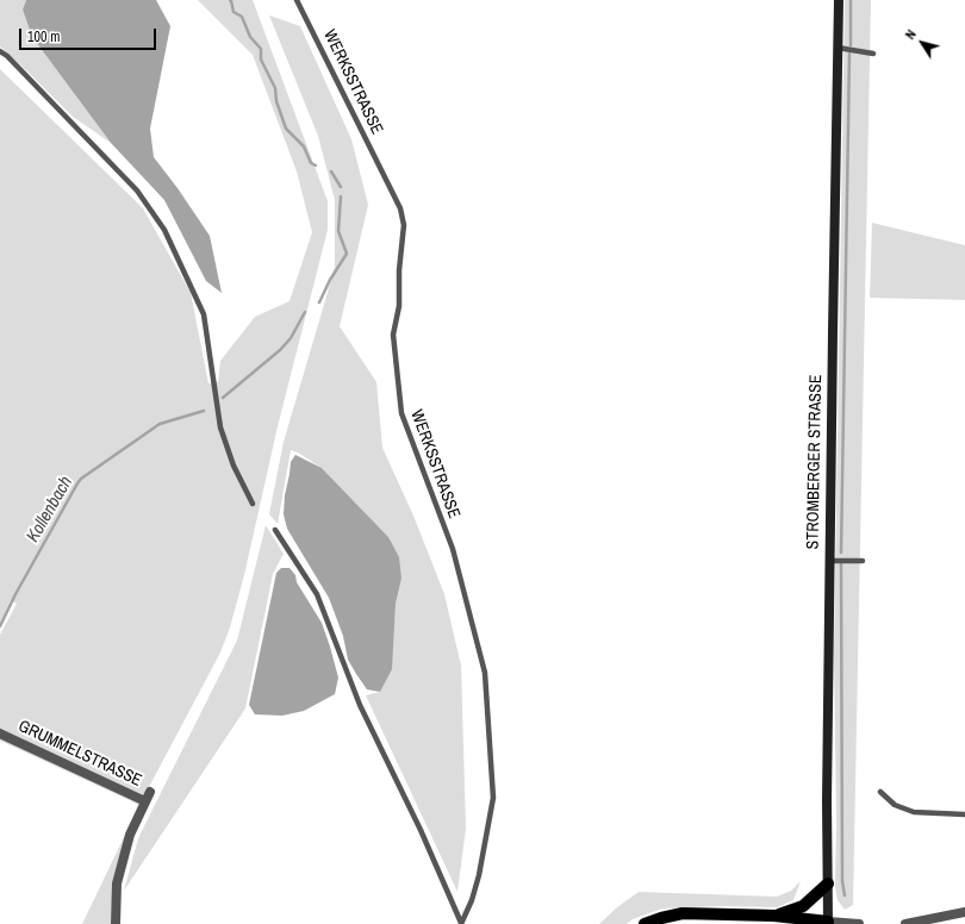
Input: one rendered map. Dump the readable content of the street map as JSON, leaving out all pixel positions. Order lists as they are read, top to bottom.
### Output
{
  "streets": {
    "main road": ["STROMBERGER STRASSE"],
    "street": ["GRUMMELSTRASSE"],
    "lane": ["WERKSSTRASSE"]
  },
  "water": ["Kollenbach"],
  "scale_bar": "100 m",
  "north": "top left"
}
